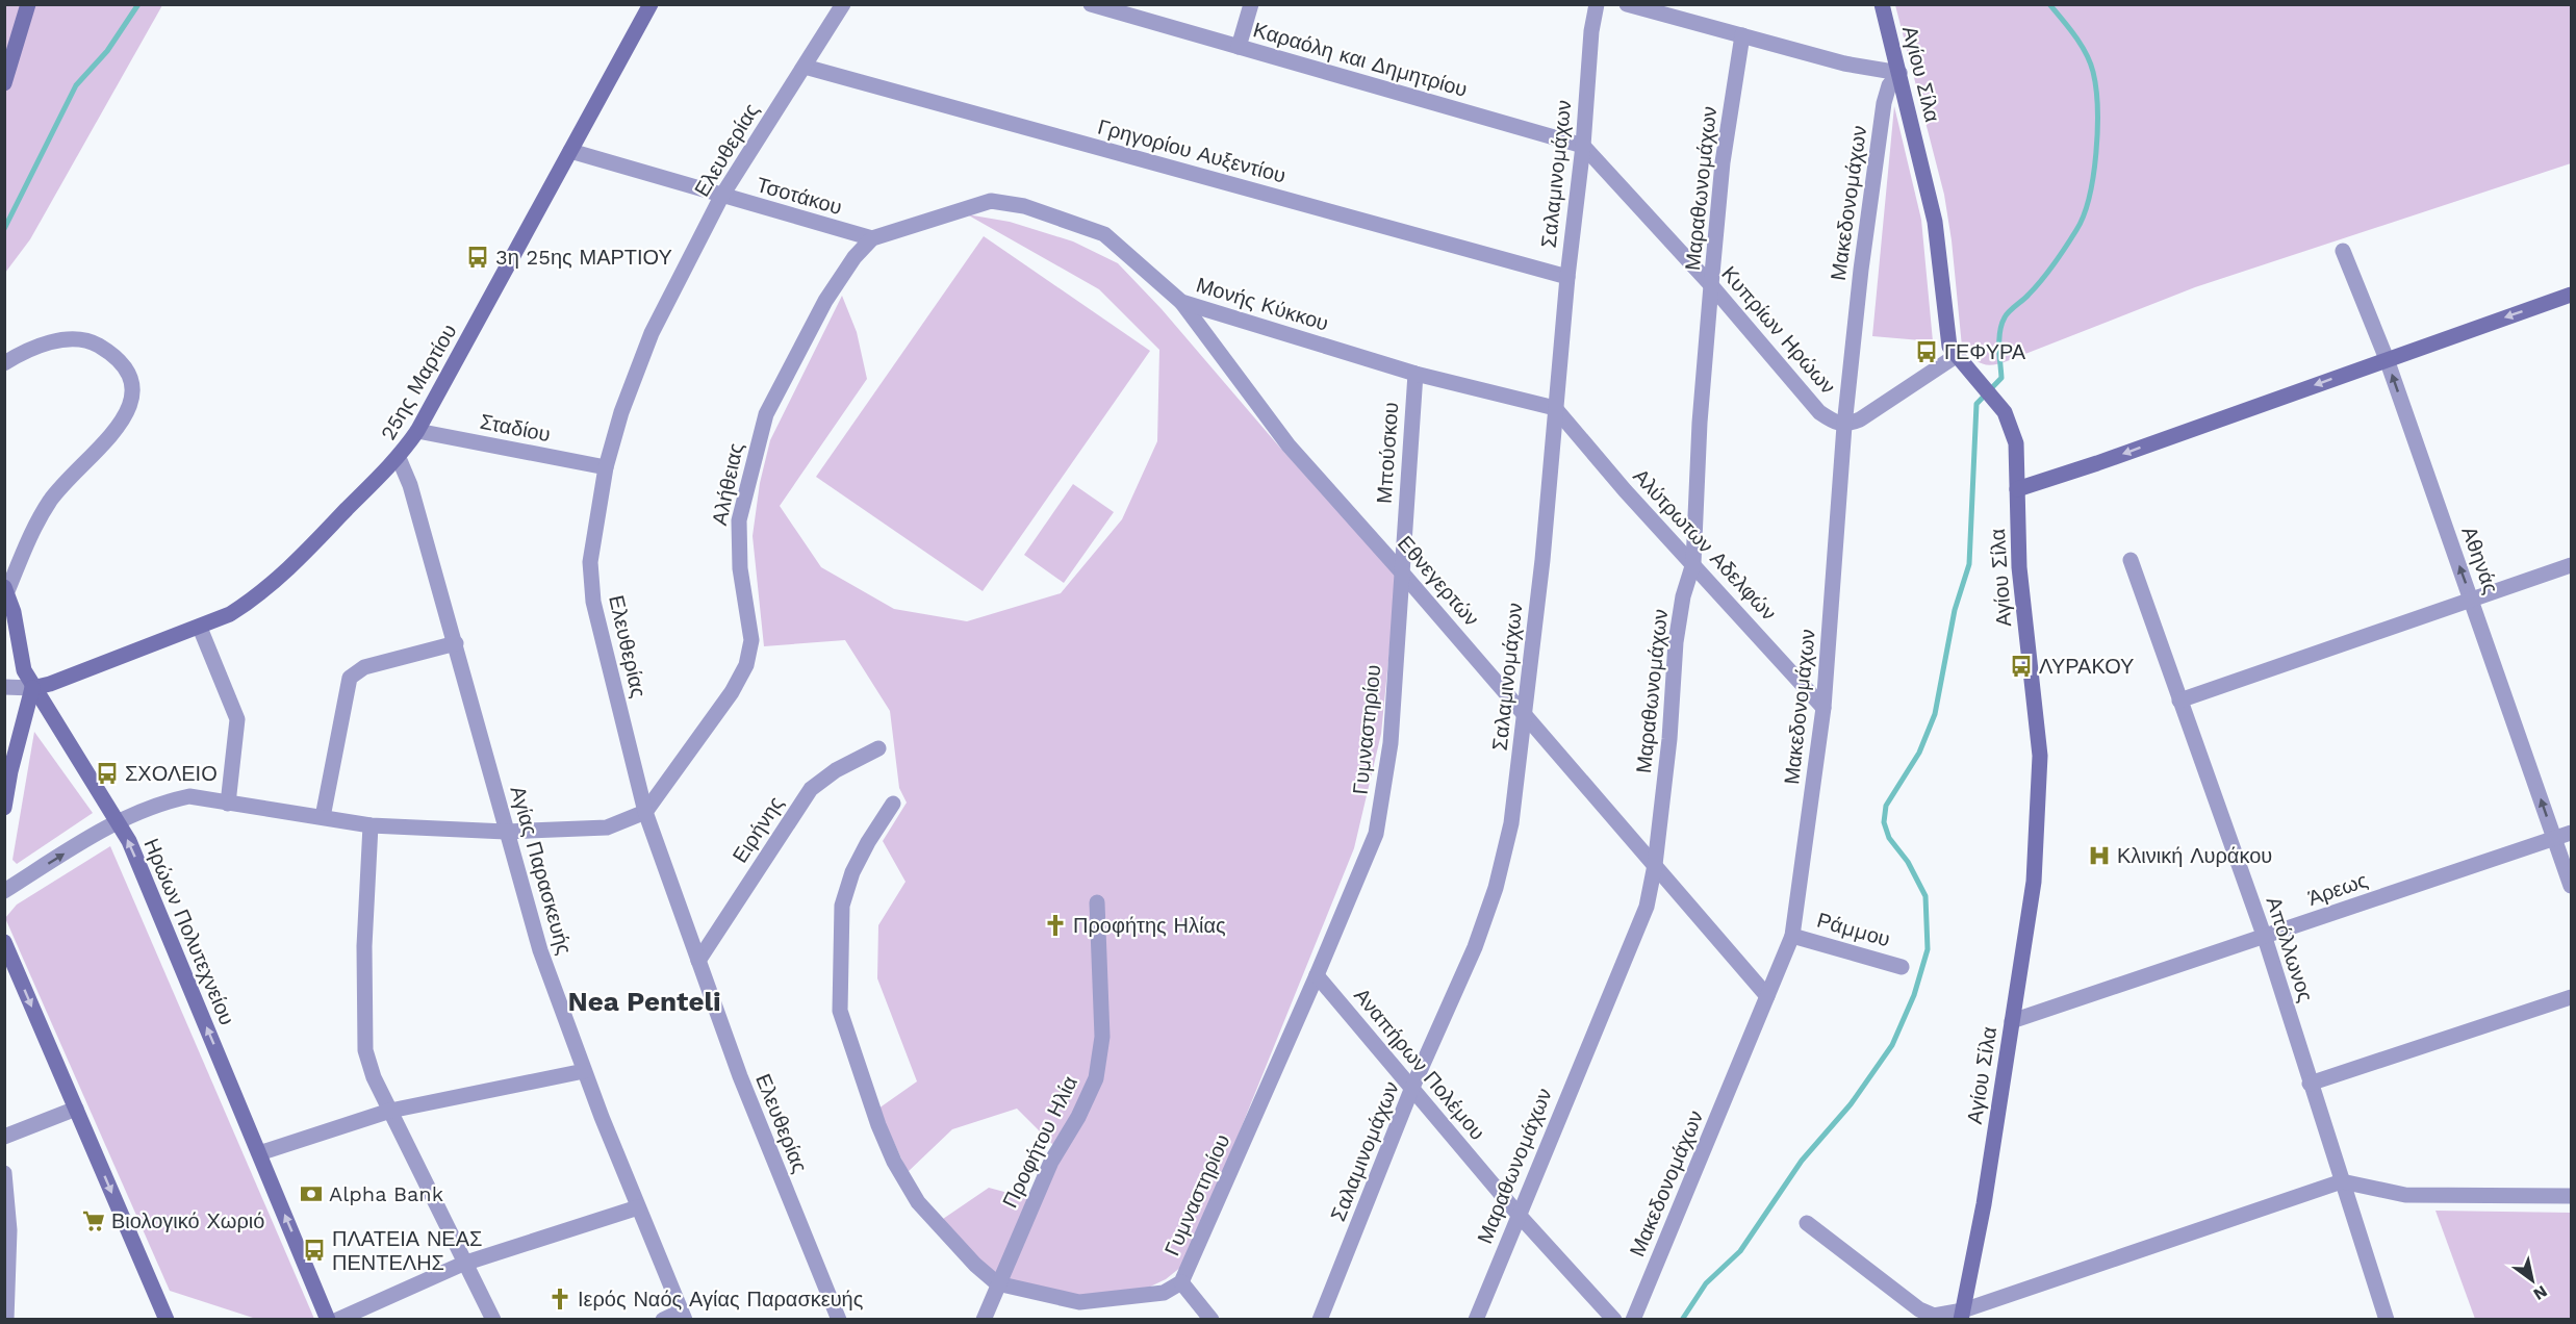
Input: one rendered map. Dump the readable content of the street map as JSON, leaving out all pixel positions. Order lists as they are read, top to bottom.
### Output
{
  "streets": {
    "street": [
      "Καραόλη και Δημητρίου",
      "Αγίου Σίλα",
      "Ελευθερίας",
      "Γρηγορίου Αυξεντίου",
      "Σαλαμινομάχων",
      "Μαραθωνομάχων",
      "Τσοτάκου",
      "Μακεδονομάχων",
      "Μονής Κύκκου",
      "Κυπρίων Ηρώων",
      "25ης Μαρτίου",
      "Σταδίου",
      "Μπούσκου",
      "Αλήθειας",
      "Αλύτρωτων Αδελφών",
      "Αθηνάς",
      "Εθνεγερτών",
      "Γυμναστηρίου",
      "Ειρήνης",
      "Αγίας Παρασκευής",
      "Άρεως",
      "Ράμμου",
      "Ηρώων Πολυτεχνείου",
      "Απόλλωνος",
      "Αναπήρων Πολέμου",
      "Προφήτου Ηλία"
    ]
  },
  "crossings": [
    ["Καραόλη και Δημητρίου", "Σαλαμινομάχων"],
    ["Καραόλη και Δημητρίου", "Κυπρίων Ηρώων"],
    ["Αγίου Σίλα", "Μακεδονομάχων"],
    ["Αγίου Σίλα", "Άρεως"],
    ["Ελευθερίας", "Γρηγορίου Αυξεντίου"],
    ["Ελευθερίας", "Τσοτάκου"],
    ["Ελευθερίας", "Σταδίου"],
    ["Ελευθερίας", "Αλήθειας"],
    ["Ελευθερίας", "Ειρήνης"],
    ["Γρηγορίου Αυξεντίου", "Σαλαμινομάχων"],
    ["Σαλαμινομάχων", "Μονής Κύκκου"],
    ["Σαλαμινομάχων", "Κυπρίων Ηρώων"],
    ["Σαλαμινομάχων", "Αλύτρωτων Αδελφών"],
    ["Σαλαμινομάχων", "Εθνεγερτών"],
    ["Σαλαμινομάχων", "Αναπήρων Πολέμου"],
    ["Μαραθωνομάχων", "Κυπρίων Ηρώων"],
    ["Μαραθωνομάχων", "Αλύτρωτων Αδελφών"],
    ["Μαραθωνομάχων", "Εθνεγερτών"],
    ["Μαραθωνομάχων", "Αναπήρων Πολέμου"],
    ["Τσοτάκου", "Μονής Κύκκου"],
    ["Τσοτάκου", "25ης Μαρτίου"],
    ["Τσοτάκου", "Αλήθειας"],
    ["Μακεδονομάχων", "Κυπρίων Ηρώων"],
    ["Μακεδονομάχων", "Αλύτρωτων Αδελφών"],
    ["Μακεδονομάχων", "Εθνεγερτών"],
    ["Μακεδονομάχων", "Ράμμου"],
    ["Μονής Κύκκου", "Μπούσκου"],
    ["Μονής Κύκκου", "Αλήθειας"],
    ["Μονής Κύκκου", "Αλύτρωτων Αδελφών"],
    ["Μονής Κύκκου", "Εθνεγερτών"],
    ["25ης Μαρτίου", "Σταδίου"],
    ["25ης Μαρτίου", "Αγίας Παρασκευής"],
    ["25ης Μαρτίου", "Ηρώων Πολυτεχνείου"],
    ["Μπούσκου", "Εθνεγερτών"],
    ["Μπούσκου", "Γυμναστηρίου"],
    ["Αθηνάς", "Άρεως"],
    ["Εθνεγερτών", "Γυμναστηρίου"],
    ["Γυμναστηρίου", "Αναπήρων Πολέμου"],
    ["Γυμναστηρίου", "Προφήτου Ηλία"],
    ["Άρεως", "Απόλλωνος"]
  ],
  "one_way": ["Αθηνάς"],
  "districts": ["Nea Penteli"],
  "places": {
    "bus stop": [
      "3η 25ης ΜΑΡΤΙΟΥ",
      "ΓΕΦΥΡΑ",
      "ΛΥΡΑΚΟΥ",
      "ΣΧΟΛΕΙΟ",
      "ΠΛΑΤΕΙΑ ΝΕΑΣ ΠΕΝΤΕΛΗΣ"
    ],
    "hospital": ["Κλινική Λυράκου"],
    "church": ["Προφήτης Ηλίας", "Ιερός Ναός Αγίας Παρασκευής"],
    "bank": ["Alpha Bank"],
    "supermarket": ["Βιολογικό Χωριό"]
  },
  "north": "bottom right"
}
